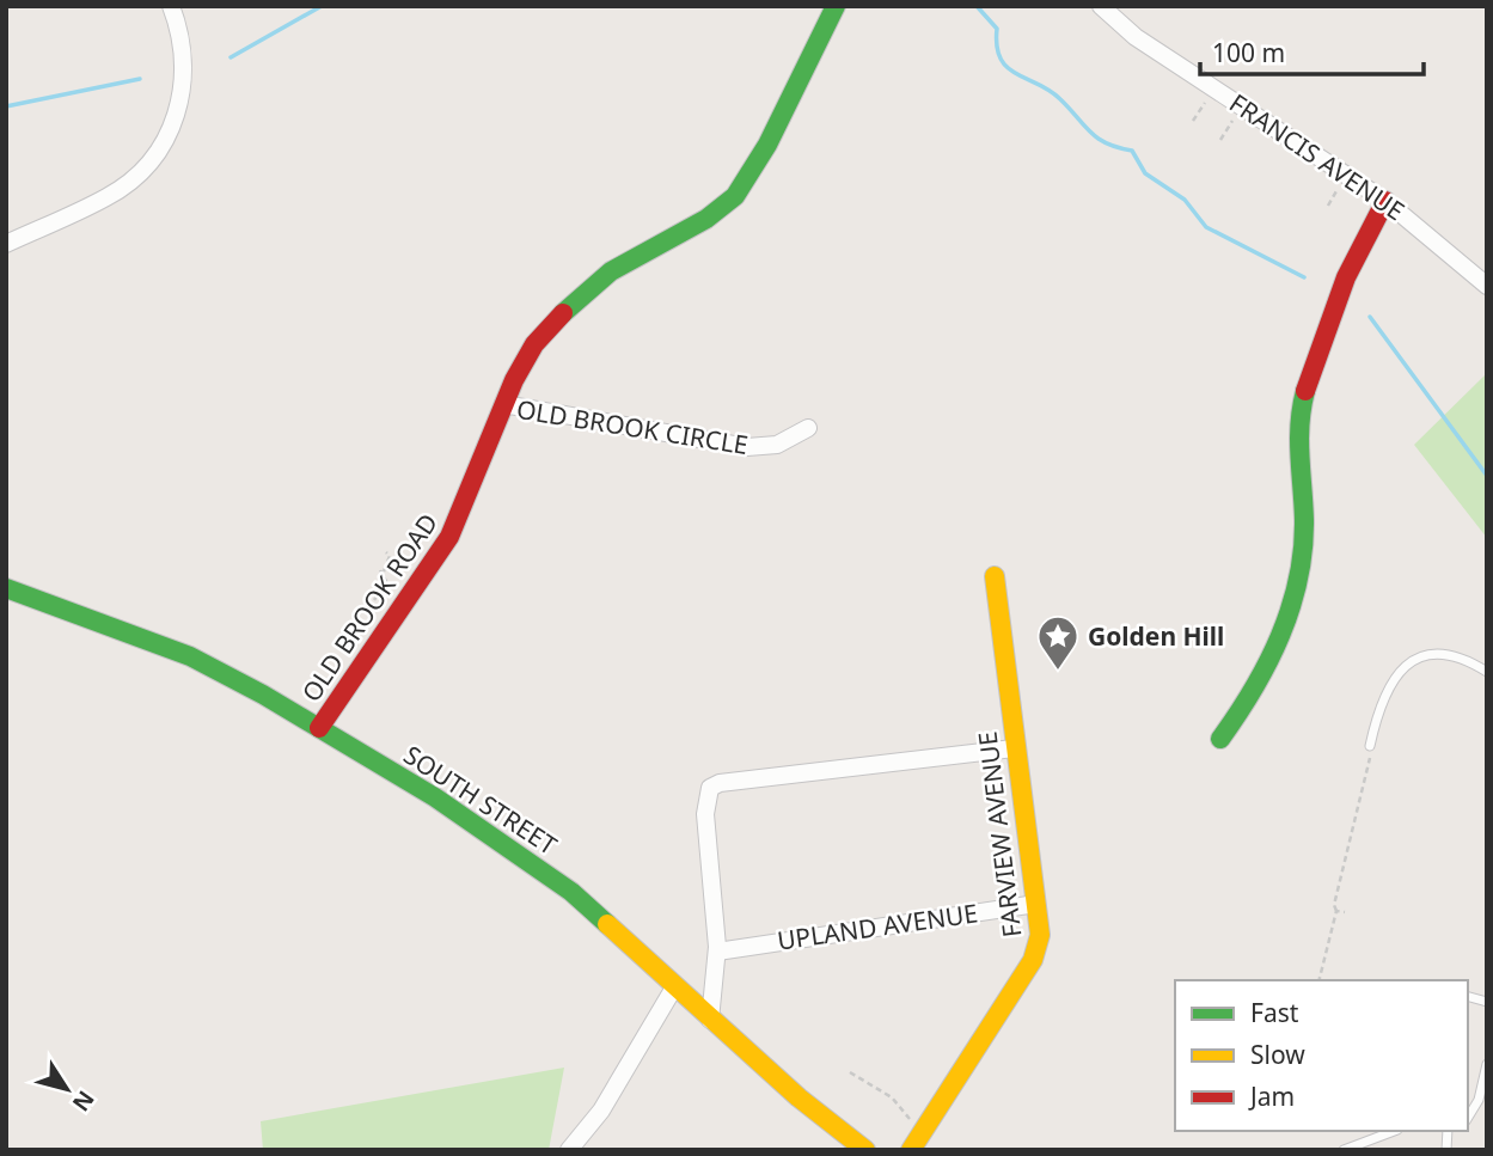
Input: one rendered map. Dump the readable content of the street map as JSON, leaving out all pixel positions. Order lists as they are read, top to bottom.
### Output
{
  "streets": {
    "street": [
      "FRANCIS AVENUE",
      "OLD BROOK CIRCLE",
      "OLD BROOK ROAD",
      "SOUTH STREET",
      "FARVIEW AVENUE",
      "UPLAND AVENUE"
    ]
  },
  "crossings": [
    ["OLD BROOK CIRCLE", "OLD BROOK ROAD"],
    ["OLD BROOK ROAD", "SOUTH STREET"],
    ["FARVIEW AVENUE", "UPLAND AVENUE"]
  ],
  "places": {
    "place": ["Golden Hill"]
  },
  "legend": ["Fast", "Slow", "Jam"],
  "scale_bar": "100 m",
  "north": "bottom right"
}
